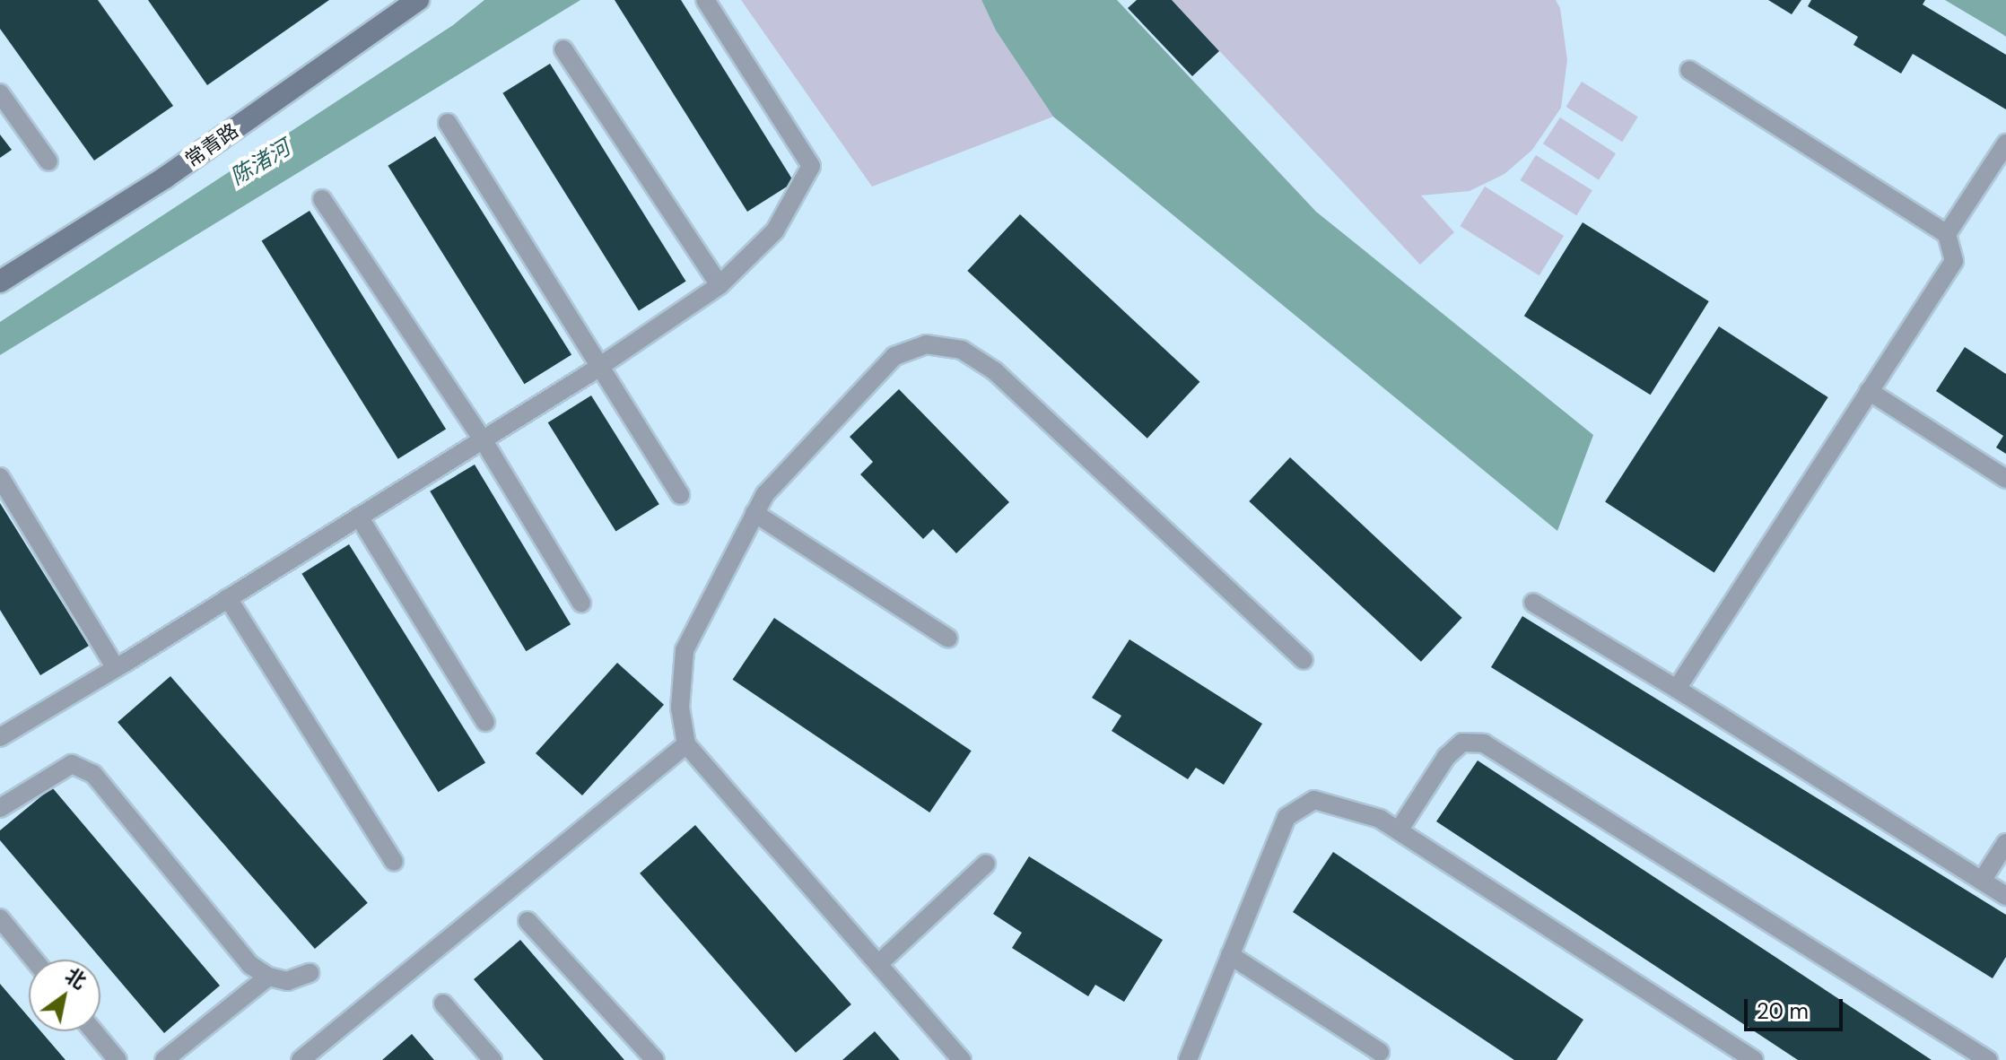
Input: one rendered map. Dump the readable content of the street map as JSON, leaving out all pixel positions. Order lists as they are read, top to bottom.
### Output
{
  "streets": {
    "street": ["常青路"]
  },
  "water": ["陈渚河"],
  "scale_bar": "20 m",
  "north": "top right"
}
